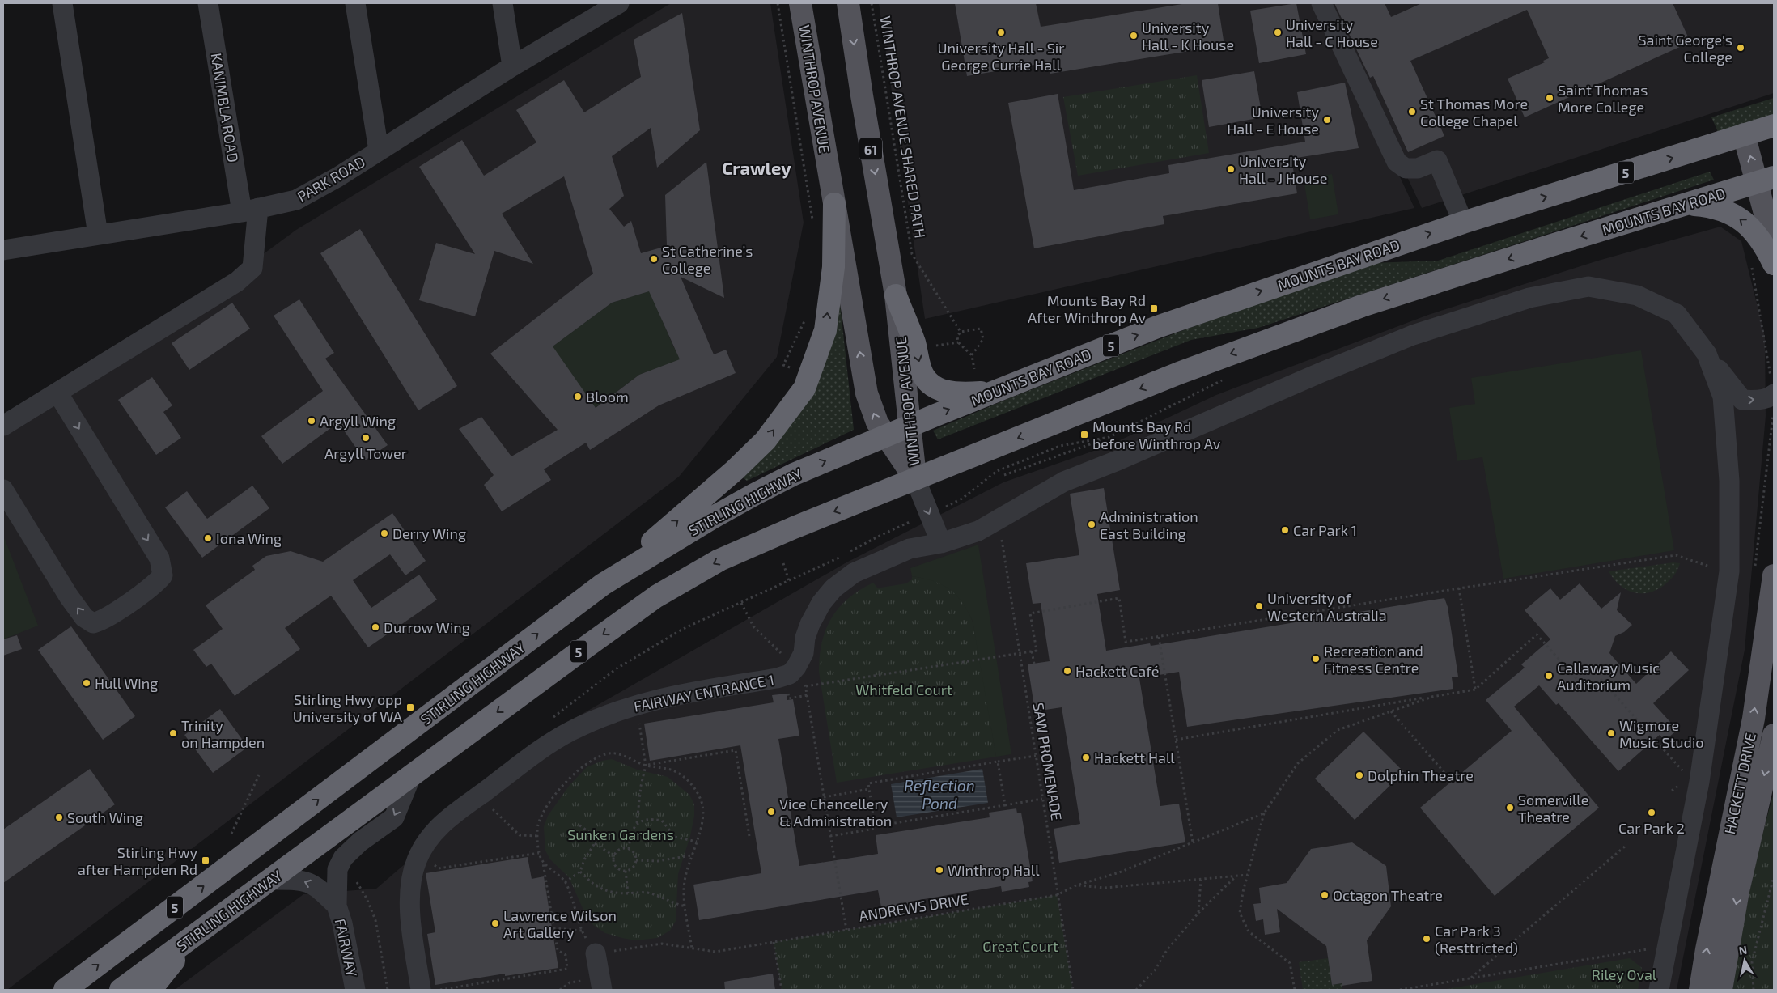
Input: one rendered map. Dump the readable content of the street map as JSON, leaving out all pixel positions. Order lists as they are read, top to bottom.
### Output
{
  "streets": {
    "highway": [
      "61",
      "5",
      "MOUNTS BAY ROAD",
      "STIRLING HIGHWAY"
    ],
    "main road": ["WINTHROP AVENUE", "HACKETT DRIVE"],
    "street": [
      "KANIMBLA ROAD",
      "PARK ROAD",
      "FAIRWAY ENTRANCE 1",
      "FAIRWAY"
    ],
    "path": ["WINTHROP AVENUE SHARED PATH", "SAW PROMENADE", "ANDREWS DRIVE"]
  },
  "crossings": [
    ["WINTHROP AVENUE", "61"],
    ["WINTHROP AVENUE", "MOUNTS BAY ROAD"],
    ["WINTHROP AVENUE", "STIRLING HIGHWAY"],
    ["KANIMBLA ROAD", "PARK ROAD"],
    ["61", "MOUNTS BAY ROAD"],
    ["MOUNTS BAY ROAD", "STIRLING HIGHWAY"],
    ["SAW PROMENADE", "ANDREWS DRIVE"]
  ],
  "districts": ["Crawley"],
  "water": ["Reflection Pond"],
  "parks": [
    "Whitfeld Court",
    "Sunken Gardens",
    "Great Court",
    "Riley Oval"
  ],
  "places": {
    "other": [
      "University Hall - Sir George Currie Hall",
      "University Hall - C House",
      "University Hall - K House",
      "Saint George's College",
      "Saint Thomas More College",
      "St Thomas More College Chapel",
      "University Hall - E House",
      "University Hall - J House",
      "St Catherine’s College",
      "Bloom",
      "Argyll Wing",
      "Argyll Tower",
      "Administration East Building",
      "Car Park 1",
      "Derry Wing",
      "Iona Wing",
      "University of Western Australia",
      "Durrow Wing",
      "Recreation and Fitness Centre",
      "Hackett Café",
      "Callaway Music Auditorium",
      "Hull Wing",
      "Trinity on Hampden",
      "Wigmore Music Studio",
      "Hackett Hall",
      "Dolphin Theatre",
      "Somerville Theatre",
      "Vice Chancellery & Administration",
      "Car Park 2",
      "South Wing",
      "Winthrop Hall",
      "Octagon Theatre",
      "Lawrence Wilson Art Gallery",
      "Car Park 3 (Resttricted)"
    ],
    "transit": [
      "Mounts Bay Rd After Winthrop Av",
      "Mounts Bay Rd before Winthrop Av",
      "Stirling Hwy opp University of WA",
      "Stirling Hwy after Hampden Rd"
    ]
  },
  "north": "top"
}
